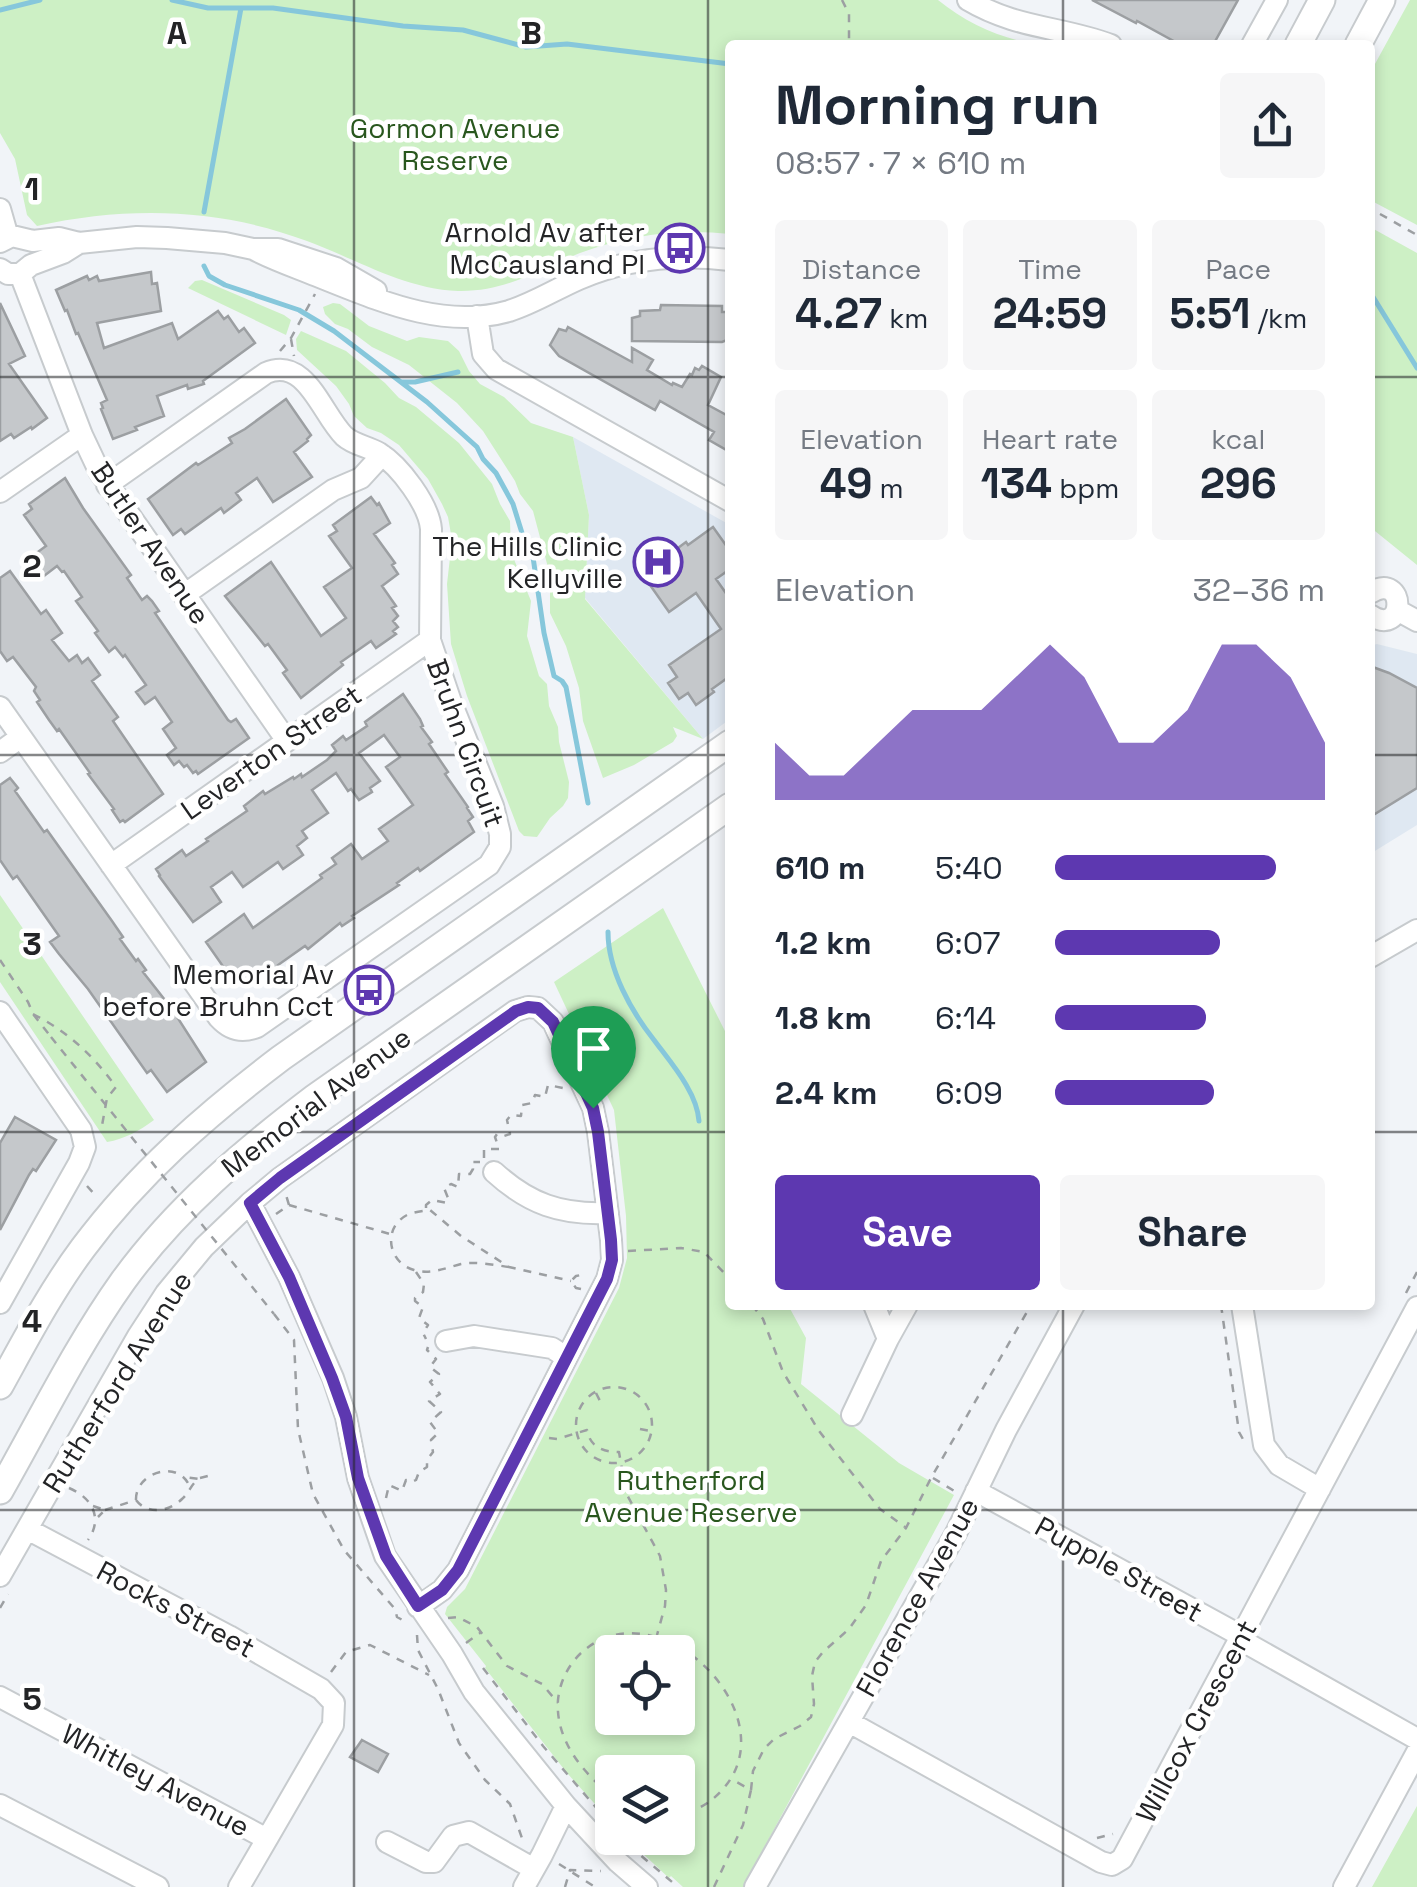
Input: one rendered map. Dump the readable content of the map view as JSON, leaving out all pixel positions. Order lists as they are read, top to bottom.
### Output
{
  "streets": {
    "main road": ["Memorial Avenue"],
    "street": [
      "Butler Avenue",
      "Bruhn Circuit",
      "Leverton Street",
      "Rutherford Avenue",
      "Pupple Street",
      "Florence Avenue",
      "Rocks Street",
      "Willcox Crescent",
      "Whitley Avenue"
    ]
  },
  "crossings": [
    ["Butler Avenue", "Bruhn Circuit"],
    ["Butler Avenue", "Leverton Street"],
    ["Bruhn Circuit", "Leverton Street"],
    ["Rutherford Avenue", "Rocks Street"],
    ["Pupple Street", "Florence Avenue"],
    ["Pupple Street", "Willcox Crescent"],
    ["Florence Avenue", "Willcox Crescent"],
    ["Rocks Street", "Whitley Avenue"]
  ],
  "parks": ["Gormon Avenue Reserve", "Rutherford Avenue Reserve"],
  "places": {
    "bus stop": ["Arnold Av after McCausland Pl", "Memorial Av before Bruhn Cct"],
    "hospital": ["The Hills Clinic Kellyville"]
  },
  "page": {
    "heading": ["Morning run", "08:57 · 7 × 610 m"],
    "stats": [
      ["Distance", "4.27 km"],
      ["Time", "24:59"],
      ["Pace", "5:51 /km"],
      ["Elevation", "49 m"],
      ["Heart rate", "134 bpm"],
      ["kcal", "296"]
    ],
    "chart": ["Elevation", "32–36 m"],
    "list": [
      {
        "name": "610 m",
        "note": "5:40"
      },
      {
        "name": "1.2 km",
        "note": "6:07"
      },
      {
        "name": "1.8 km",
        "note": "6:14"
      },
      {
        "name": "2.4 km",
        "note": "6:09"
      }
    ],
    "buttons": ["Save", "Share"]
  },
  "grid": {
    "columns": ["A", "B"],
    "rows": [
      "1",
      "2",
      "3",
      "4",
      "5"
    ]
  }
}
